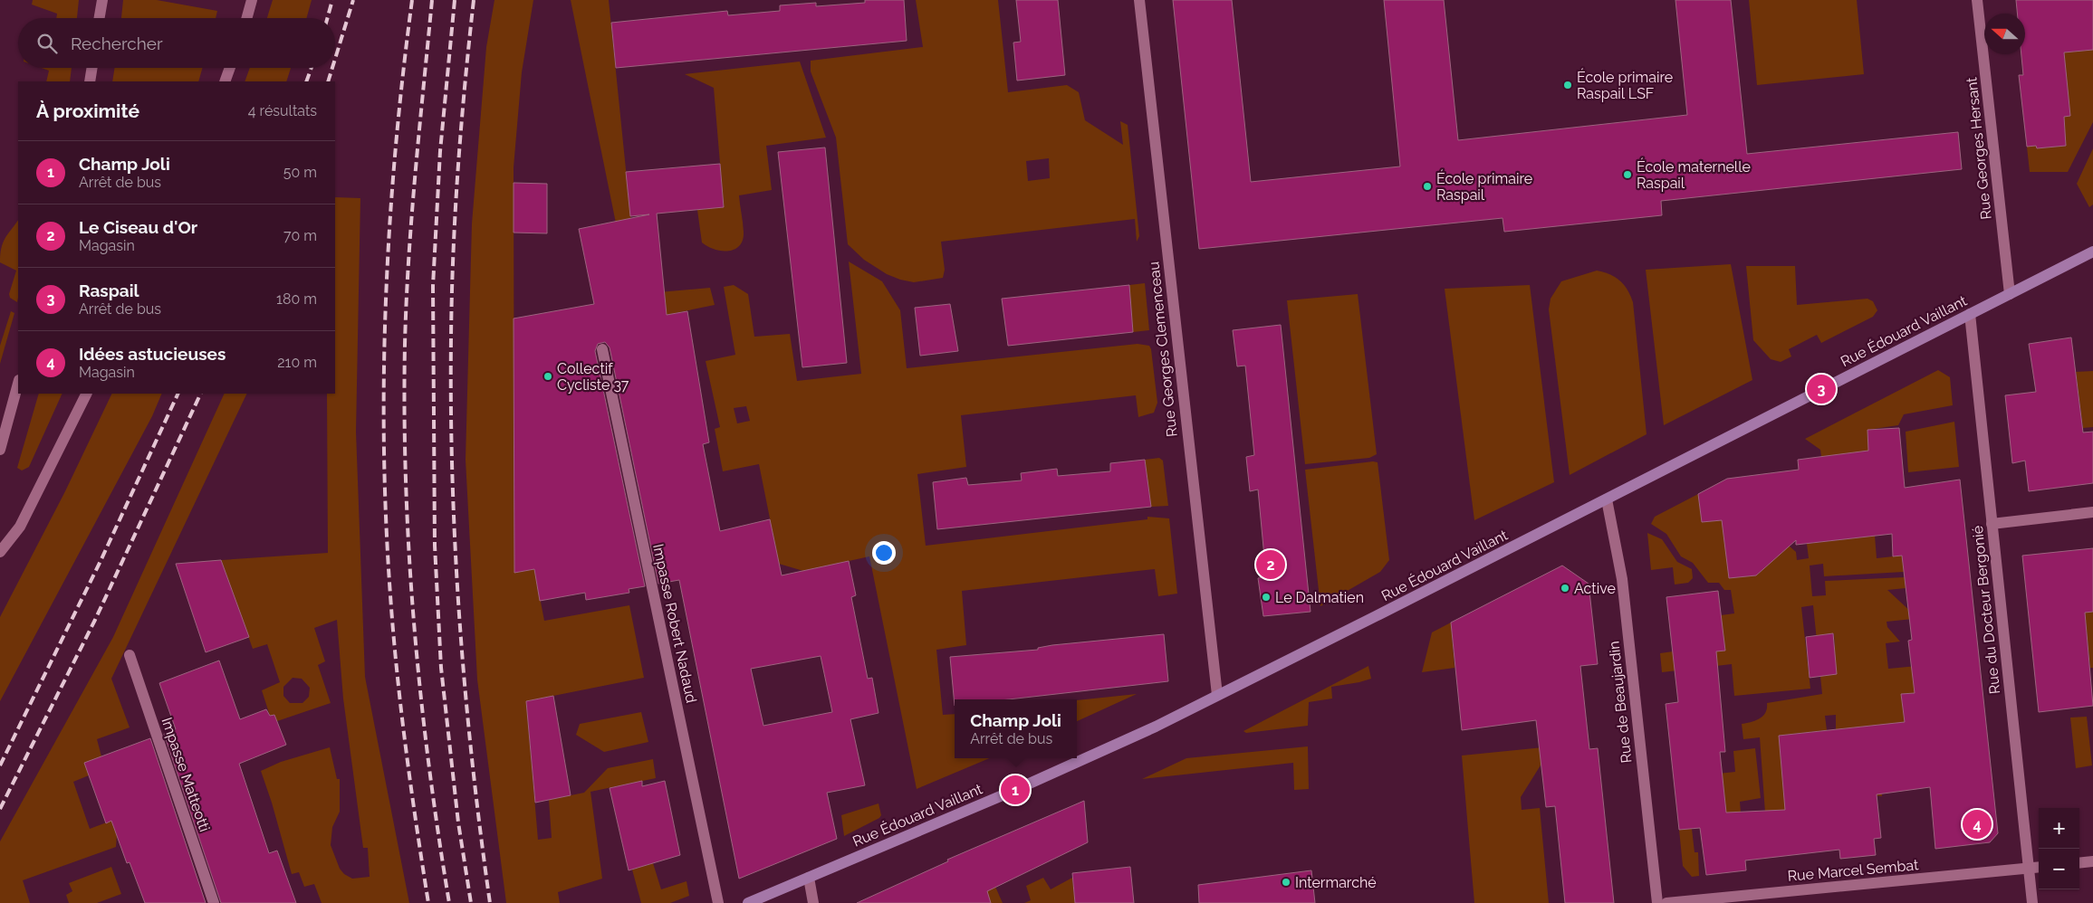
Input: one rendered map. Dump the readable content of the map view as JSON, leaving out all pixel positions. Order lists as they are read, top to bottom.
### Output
{
  "streets": {
    "main road": ["Rue Édouard Vaillant"],
    "street": [
      "Rue Georges Hersant",
      "Rue Georges Clemenceau",
      "Rue du Docteur Bergonié",
      "Impasse Robert Nadaud",
      "Rue de Beaujardin",
      "Impasse Matteotti",
      "Rue Marcel Sembat"
    ]
  },
  "crossings": [
    ["Rue Georges Hersant", "Rue Édouard Vaillant"],
    ["Rue Édouard Vaillant", "Rue Georges Clemenceau"],
    ["Rue Édouard Vaillant", "Rue du Docteur Bergonié"],
    ["Rue Édouard Vaillant", "Rue de Beaujardin"],
    ["Rue du Docteur Bergonié", "Rue Marcel Sembat"]
  ],
  "places": [
    "École primaire Raspail LSF",
    "École maternelle Raspail",
    "École primaire Raspail",
    "Collectif Cycliste 37",
    "Active",
    "Le Dalmatien",
    "Intermarché"
  ],
  "north": "left",
  "page": {
    "search": "Rechercher",
    "heading": ["À proximité", "4 résultats"],
    "list": [
      {
        "mark": "1",
        "name": "Champ Joli",
        "note": "Arrêt de bus",
        "value": "50 m"
      },
      {
        "mark": "2",
        "name": "Le Ciseau d'Or",
        "note": "Magasin",
        "value": "70 m"
      },
      {
        "mark": "3",
        "name": "Raspail",
        "note": "Arrêt de bus",
        "value": "180 m"
      },
      {
        "mark": "4",
        "name": "Idées astucieuses",
        "note": "Magasin",
        "value": "210 m"
      }
    ],
    "pins": [
      "3",
      "2",
      "1",
      "4"
    ],
    "popup": ["Champ Joli", "Arrêt de bus"],
    "map_buttons": ["+", "−"]
  }
}
